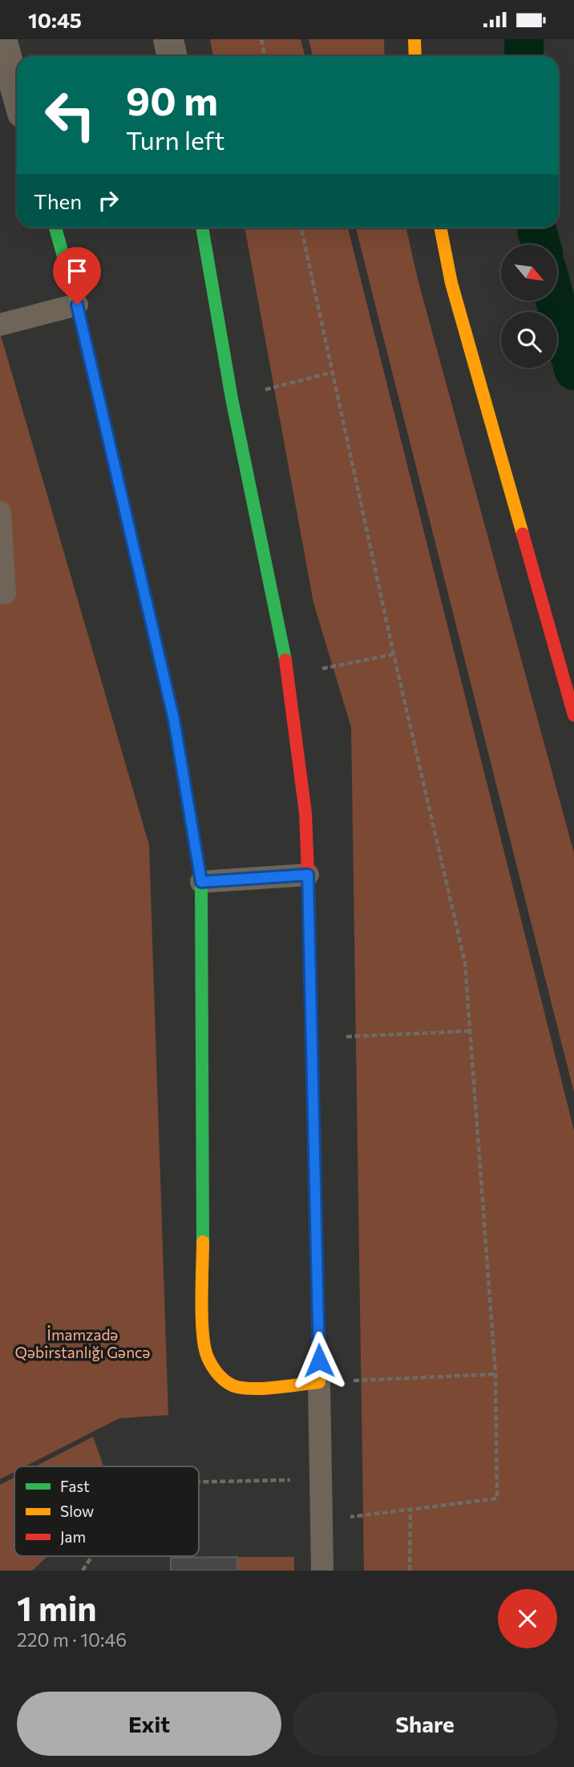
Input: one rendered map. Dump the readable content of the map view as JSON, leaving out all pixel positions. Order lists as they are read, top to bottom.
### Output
{
  "parks": ["İmamzadə Qəbirstanlığı Gəncə"],
  "legend": ["Fast", "Slow", "Jam"],
  "north": "bottom right",
  "page": {
    "status": "10:45",
    "turn": ["90 m", "Turn left"],
    "then": "Then",
    "heading": ["1 min", "220 m · 10:46"],
    "buttons": ["Exit", "Share"]
  }
}
